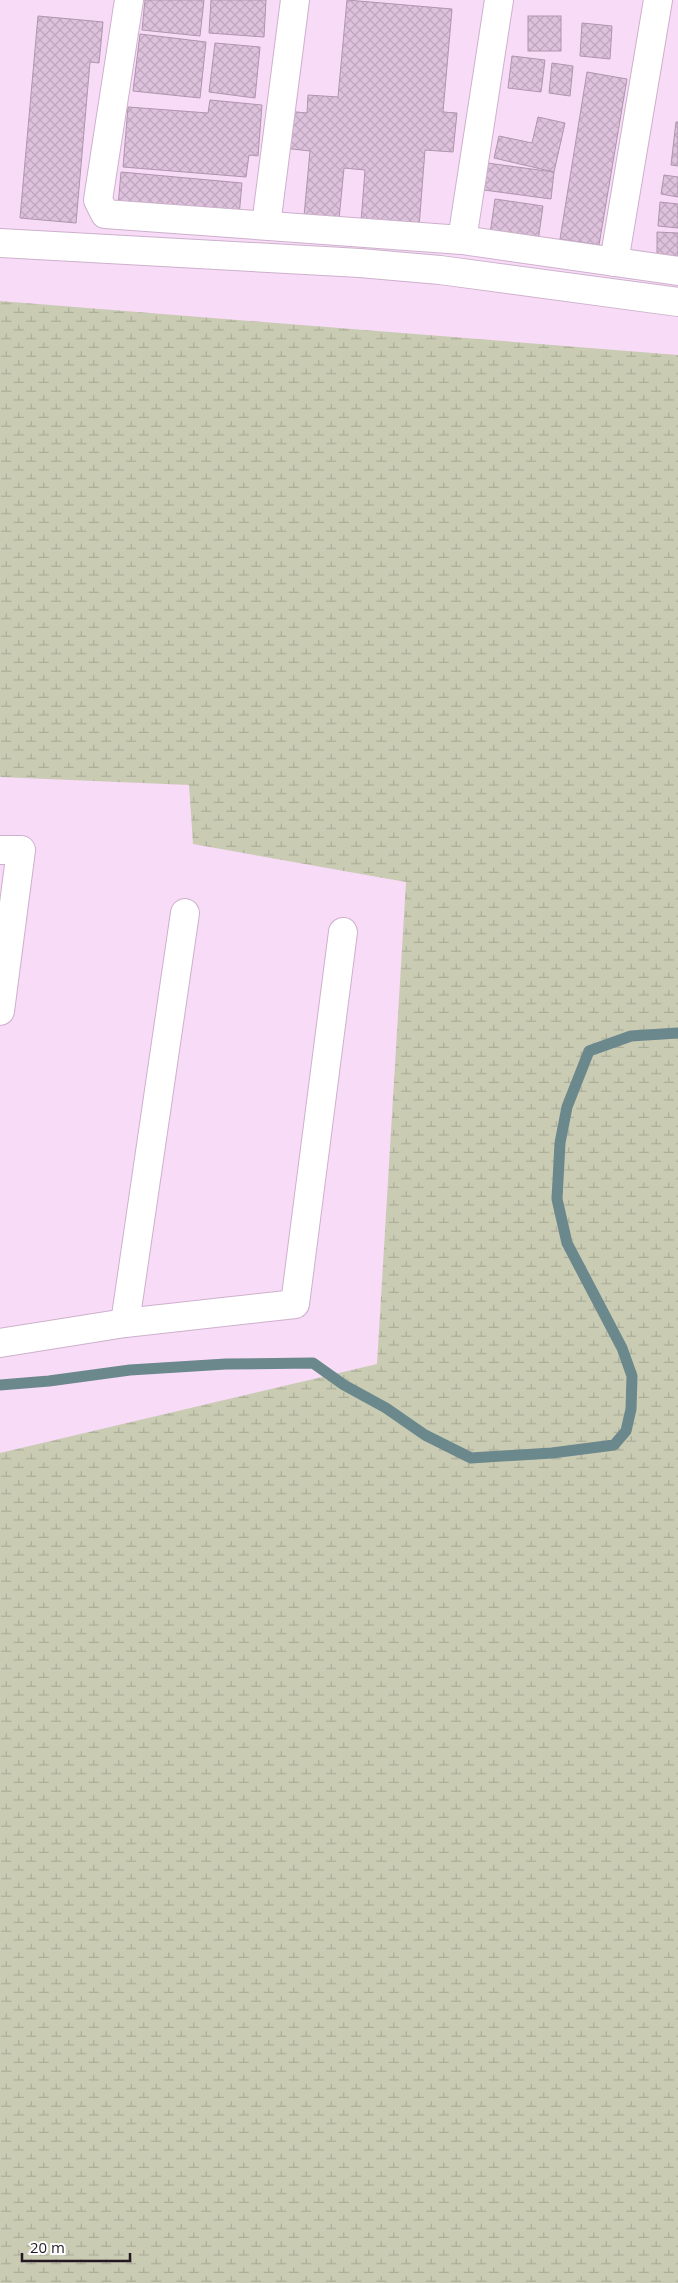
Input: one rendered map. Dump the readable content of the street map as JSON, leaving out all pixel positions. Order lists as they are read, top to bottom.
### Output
{
  "scale_bar": "20 m"
}
